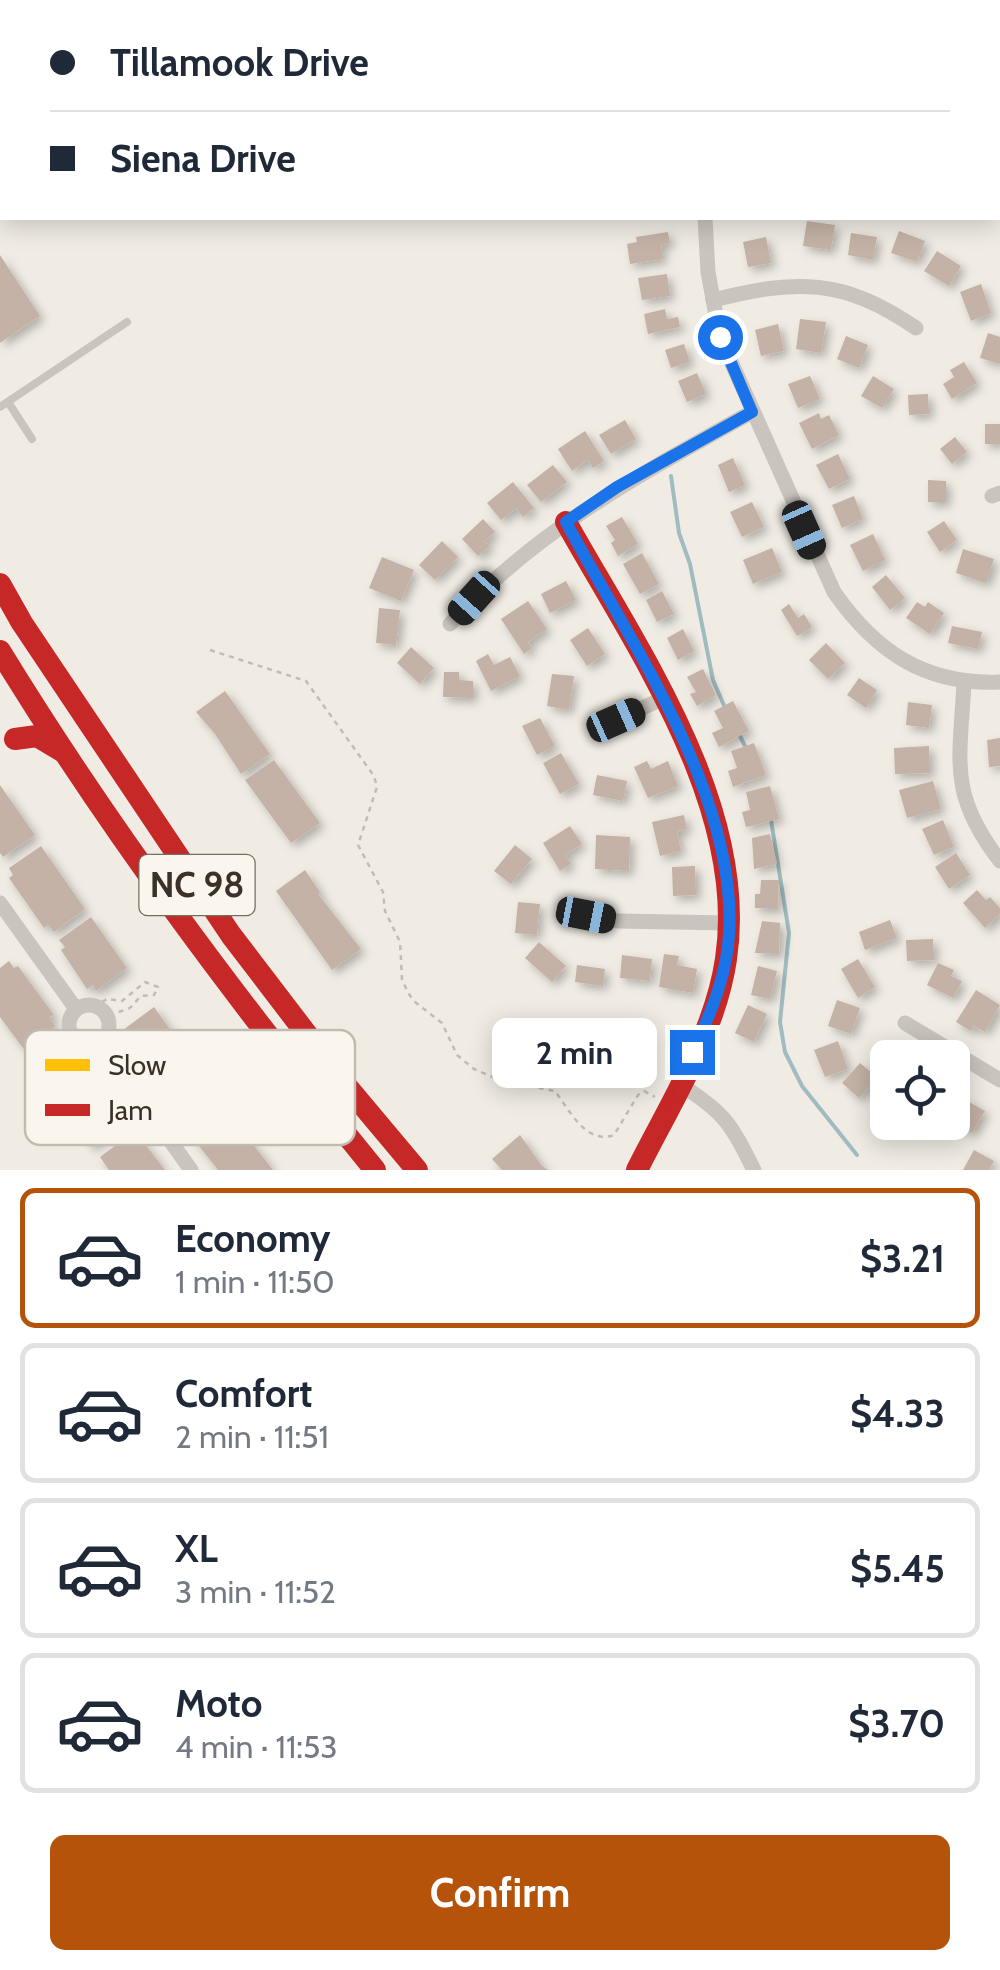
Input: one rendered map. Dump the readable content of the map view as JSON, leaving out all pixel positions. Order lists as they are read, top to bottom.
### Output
{
  "streets": {
    "main road": ["NC 98"]
  },
  "legend": ["Slow", "Jam"],
  "page": {
    "banner": ["Tillamook Drive", "Siena Drive"],
    "bubble": "2 min",
    "list": [
      {
        "name": "Economy",
        "note": "1 min · 11:50",
        "value": "$3.21"
      },
      {
        "name": "Comfort",
        "note": "2 min · 11:51",
        "value": "$4.33"
      },
      {
        "name": "XL",
        "note": "3 min · 11:52",
        "value": "$5.45"
      },
      {
        "name": "Moto",
        "note": "4 min · 11:53",
        "value": "$3.70"
      }
    ],
    "buttons": "Confirm"
  }
}
